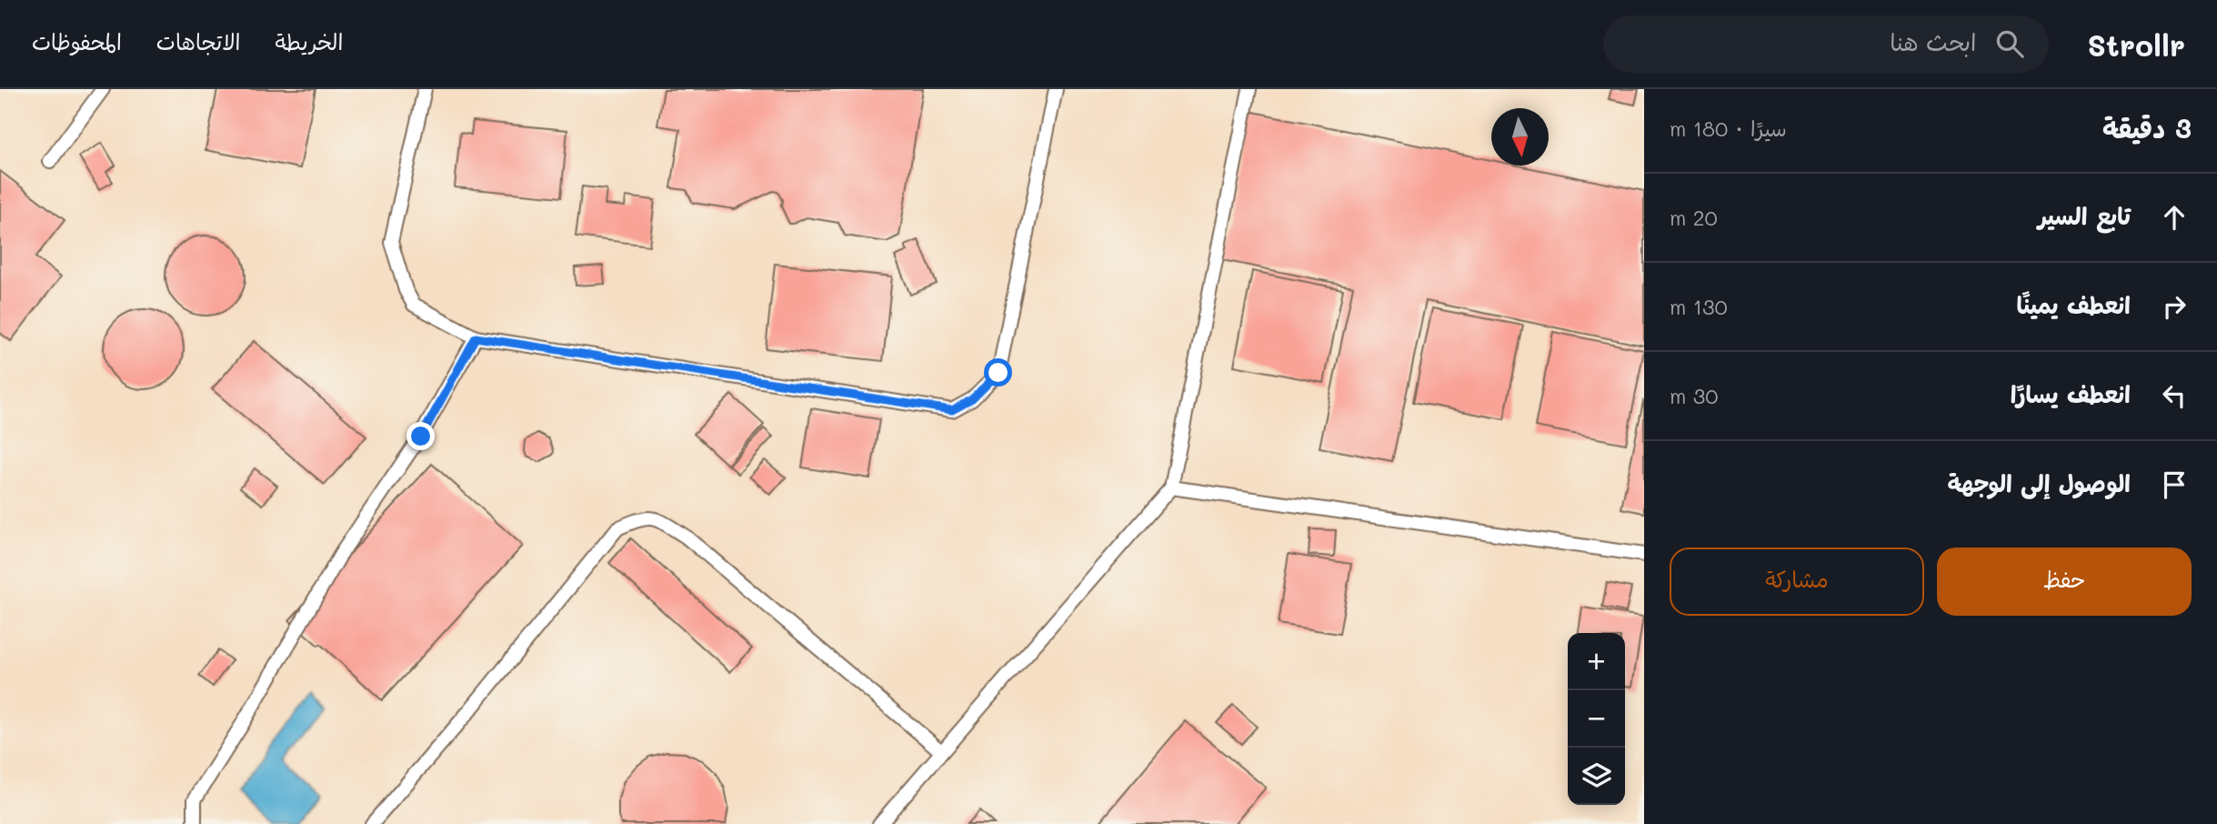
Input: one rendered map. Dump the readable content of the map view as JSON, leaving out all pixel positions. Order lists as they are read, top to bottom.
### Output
{
  "north": "bottom",
  "page": {
    "header": "Strollr",
    "search": "ابحث هنا",
    "nav": ["الخريطة", "الاتجاهات", "المحفوظات"],
    "heading": ["3 دقيقة", "سيرًا · 180 m"],
    "list": [
      ["تابع السير", "20 m"],
      ["انعطف يمينًا", "130 m"],
      ["انعطف يسارًا", "30 m"],
      "الوصول إلى الوجهة"
    ],
    "buttons": ["حفظ", "مشاركة"],
    "map_buttons": ["+", "−"]
  }
}
